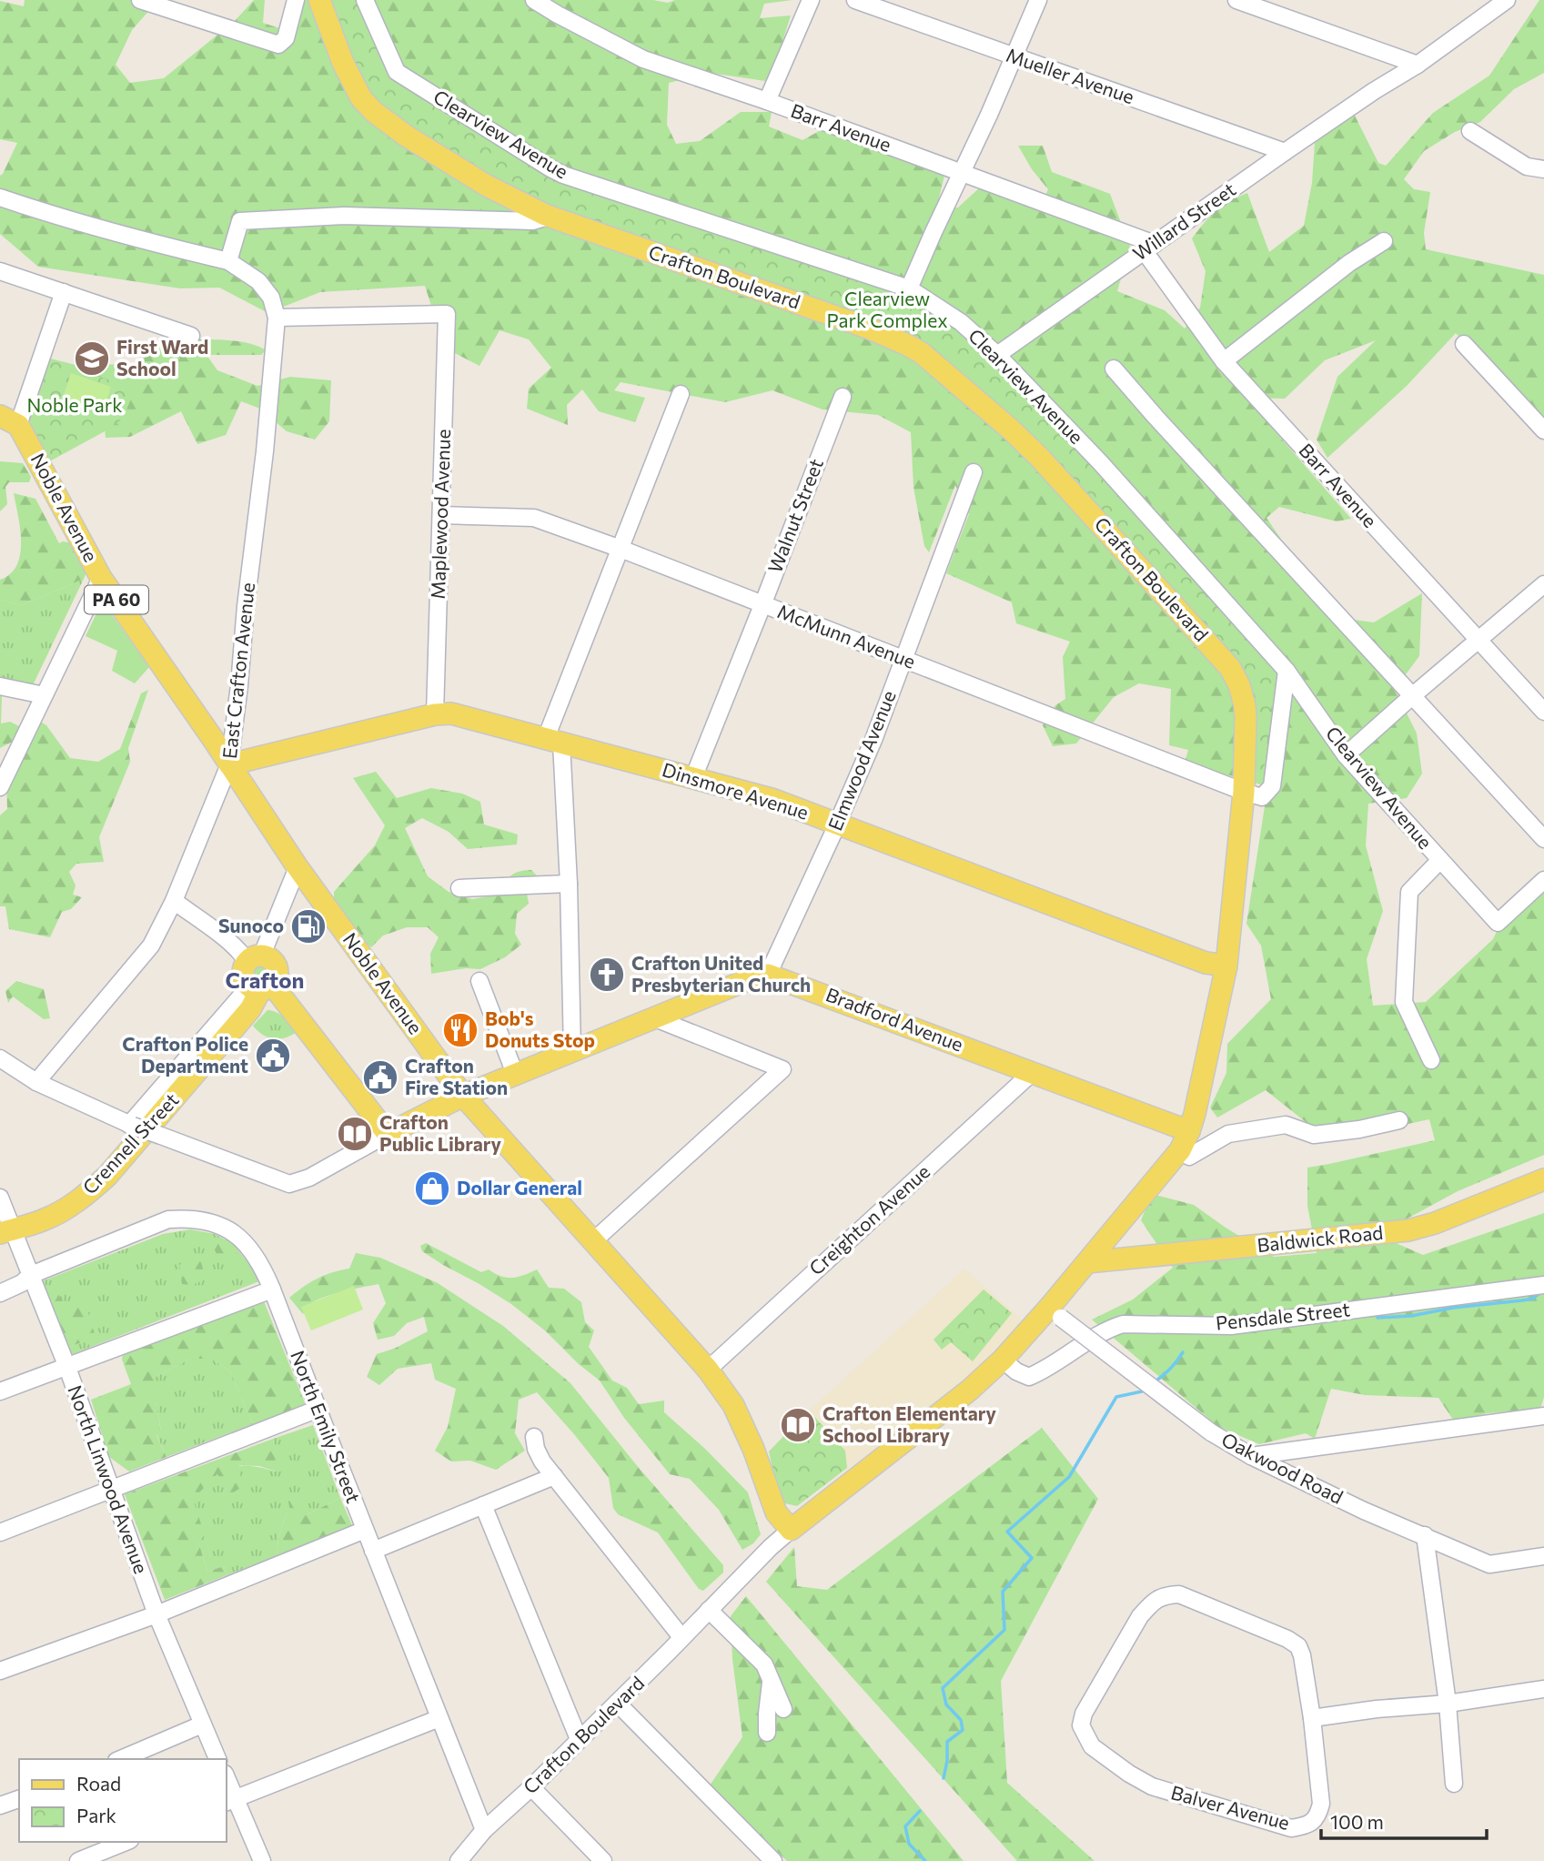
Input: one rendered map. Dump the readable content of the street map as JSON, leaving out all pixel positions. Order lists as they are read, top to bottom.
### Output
{
  "streets": {
    "main road": [
      "Crafton Boulevard",
      "Noble Avenue",
      "PA 60",
      "Dinsmore Avenue",
      "Bradford Avenue",
      "Crennell Street",
      "Baldwick Road"
    ],
    "street": [
      "Mueller Avenue",
      "Barr Avenue",
      "Clearview Avenue",
      "Willard Street",
      "Maplewood Avenue",
      "Walnut Street",
      "McMunn Avenue",
      "East Crafton Avenue",
      "Elmwood Avenue",
      "Creighton Avenue",
      "Pensdale Street",
      "North Emily Street",
      "Oakwood Road",
      "North Linwood Avenue",
      "Balver Avenue"
    ]
  },
  "crossings": [
    ["Mueller Avenue", "Willard Street"],
    ["Barr Avenue", "Willard Street"],
    ["Clearview Avenue", "Willard Street"],
    ["Crafton Boulevard", "Noble Avenue"],
    ["Crafton Boulevard", "McMunn Avenue"],
    ["Crafton Boulevard", "Dinsmore Avenue"],
    ["Crafton Boulevard", "Bradford Avenue"],
    ["Crafton Boulevard", "Baldwick Road"],
    ["Crafton Boulevard", "Pensdale Street"],
    ["Crafton Boulevard", "North Emily Street"],
    ["Crafton Boulevard", "Oakwood Road"],
    ["Noble Avenue", "East Crafton Avenue"],
    ["Noble Avenue", "Dinsmore Avenue"],
    ["Noble Avenue", "Creighton Avenue"],
    ["Maplewood Avenue", "McMunn Avenue"],
    ["Maplewood Avenue", "East Crafton Avenue"],
    ["Maplewood Avenue", "Dinsmore Avenue"],
    ["Walnut Street", "McMunn Avenue"],
    ["Walnut Street", "Dinsmore Avenue"],
    ["McMunn Avenue", "Elmwood Avenue"],
    ["East Crafton Avenue", "Dinsmore Avenue"],
    ["Elmwood Avenue", "Dinsmore Avenue"],
    ["Elmwood Avenue", "Bradford Avenue"],
    ["Bradford Avenue", "Creighton Avenue"],
    ["Crennell Street", "North Linwood Avenue"],
    ["North Emily Street", "North Linwood Avenue"]
  ],
  "districts": ["Crafton"],
  "parks": ["Clearview Park Complex", "Noble Park"],
  "places": {
    "school or university": ["First Ward School"],
    "fuel station": ["Sunoco"],
    "church": ["Crafton United Presbyterian Church"],
    "restaurant": ["Bob's Donuts Stop"],
    "public building": ["Crafton Police Department", "Crafton Fire Station"],
    "library": ["Crafton Public Library", "Crafton Elementary School Library"],
    "shop": ["Dollar General"]
  },
  "legend": ["Road", "Park"],
  "scale_bar": "100 m"
}
